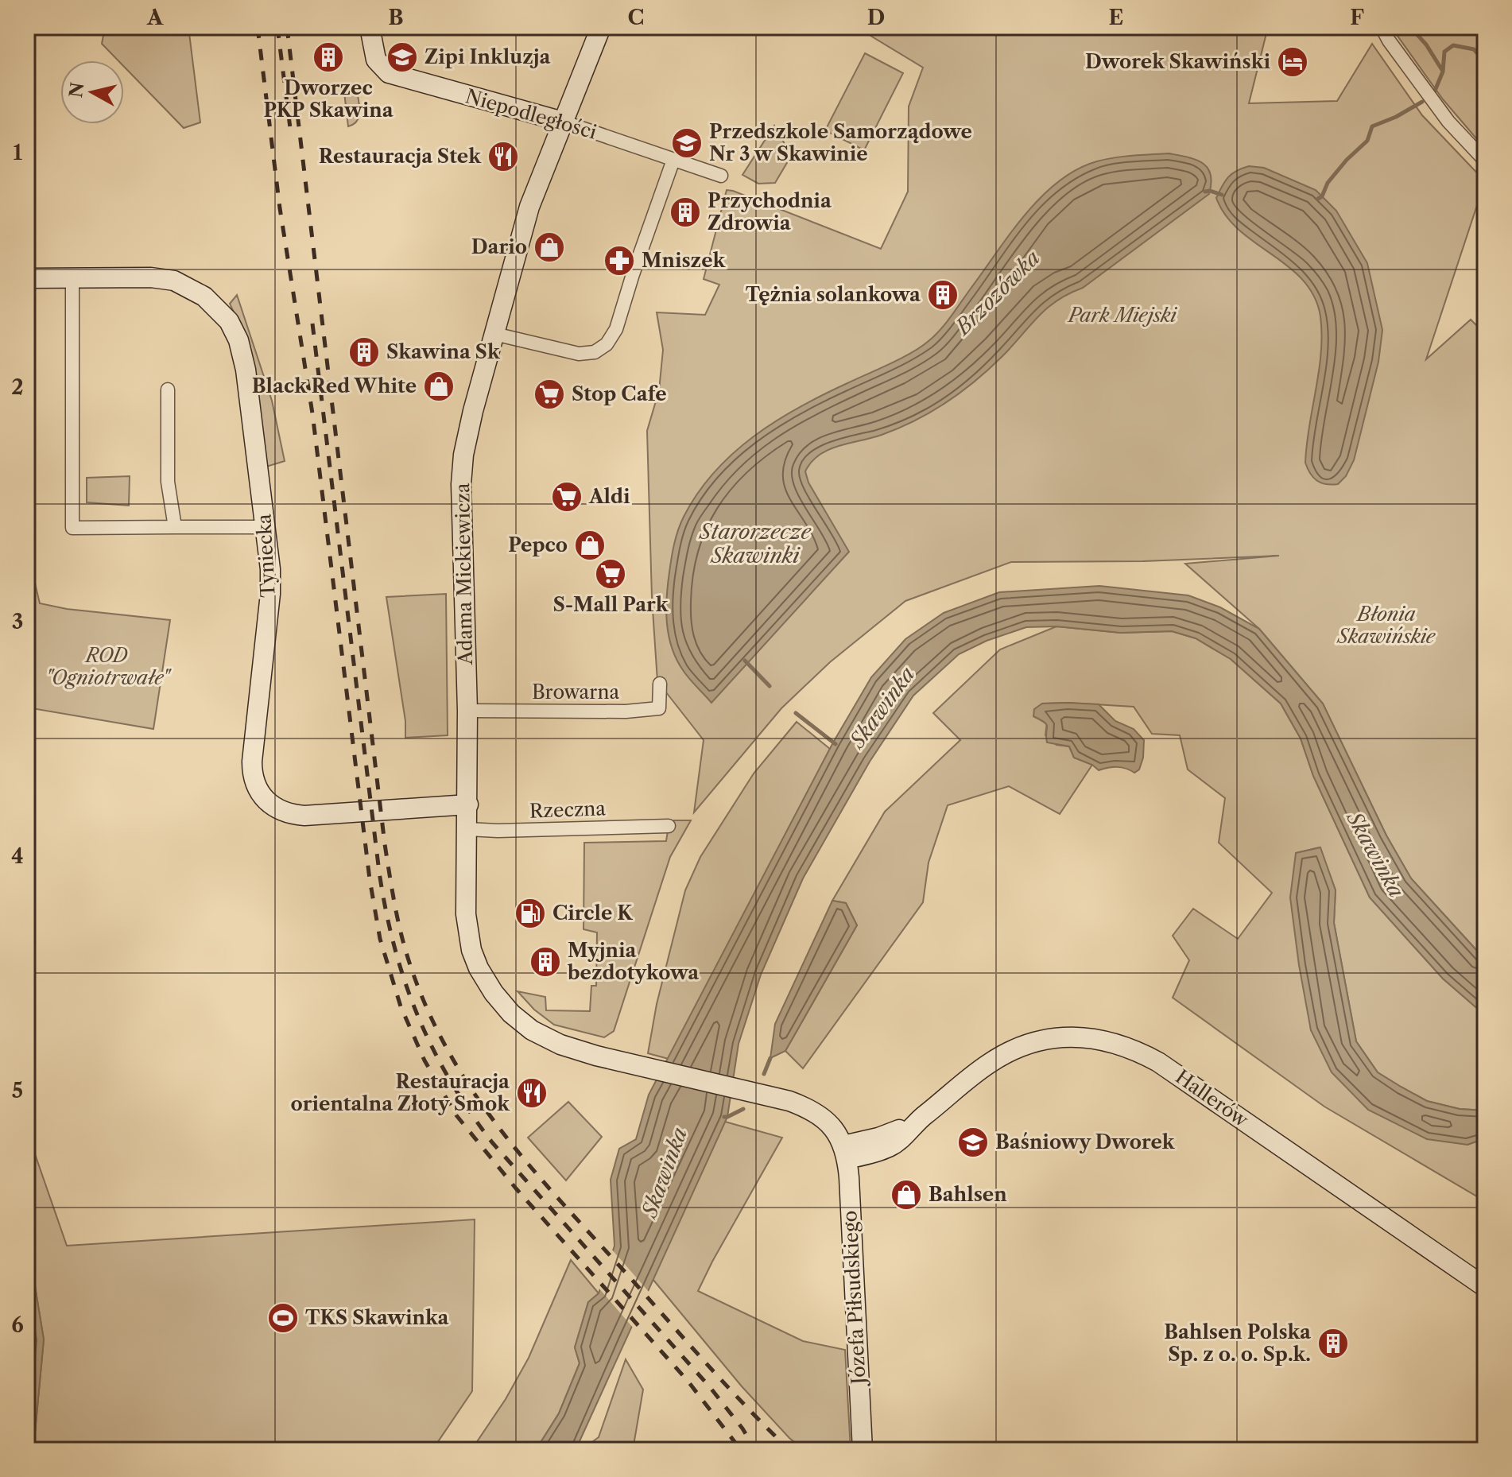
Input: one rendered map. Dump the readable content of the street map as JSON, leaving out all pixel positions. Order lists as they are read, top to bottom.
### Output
{
  "streets": {
    "street": [
      "Niepodległości",
      "Tyniecka",
      "Adama Mickiewicza",
      "Browarna",
      "Rzeczna",
      "Hallerów",
      "Józefa Piłsudskiego"
    ]
  },
  "crossings": [
    ["Niepodległości", "Adama Mickiewicza"],
    ["Tyniecka", "Adama Mickiewicza"],
    ["Adama Mickiewicza", "Browarna"],
    ["Adama Mickiewicza", "Rzeczna"],
    ["Adama Mickiewicza", "Hallerów"],
    ["Adama Mickiewicza", "Józefa Piłsudskiego"],
    ["Hallerów", "Józefa Piłsudskiego"]
  ],
  "water": ["Brzozówka", "Starorzecze Skawinki", "Skawinka"],
  "parks": ["Park Miejski", "Błonia Skawińskie", "ROD \"Ogniotrwałe\""],
  "places": {
    "building": [
      "Dworzec PKP Skawina",
      "Przychodnia Zdrowia",
      "Tężnia solankowa",
      "Skawina Sk",
      "Myjnia bezdotykowa",
      "Bahlsen Polska Sp. z o. o. Sp.k."
    ],
    "school or university": ["Zipi Inkluzja", "Przedszkole Samorządowe Nr 3 w Skawinie", "Baśniowy Dworek"],
    "hotel": ["Dworek Skawiński"],
    "restaurant": ["Restauracja Stek", "Restauracja orientalna Złoty Smok"],
    "shop": [
      "Dario",
      "Black Red White",
      "Pepco",
      "Bahlsen"
    ],
    "pharmacy": ["Mniszek"],
    "supermarket": ["Stop Cafe", "Aldi", "S-Mall Park"],
    "fuel station": ["Circle K"],
    "sports": ["TKS Skawinka"]
  },
  "north": "left",
  "grid": {
    "columns": [
      "A",
      "B",
      "C",
      "D",
      "E",
      "F"
    ],
    "rows": [
      "1",
      "2",
      "3",
      "4",
      "5",
      "6"
    ]
  }
}
